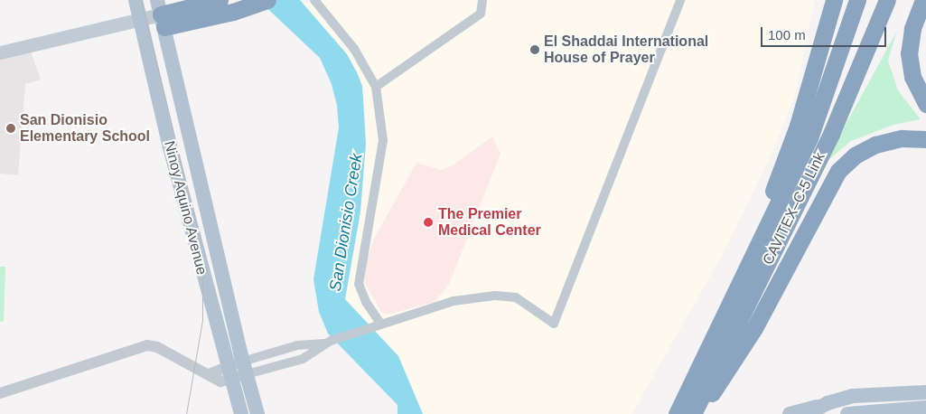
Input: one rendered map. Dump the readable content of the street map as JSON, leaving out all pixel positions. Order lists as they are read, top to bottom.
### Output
{
  "streets": {
    "highway": ["CAVITEX–C-5 Link"],
    "main road": ["Ninoy Aquino Avenue"]
  },
  "water": ["San Dionisio Creek"],
  "places": ["El Shaddai International House of Prayer", "San Dionisio Elementary School", "The Premier Medical Center"],
  "scale_bar": "100 m"
}
